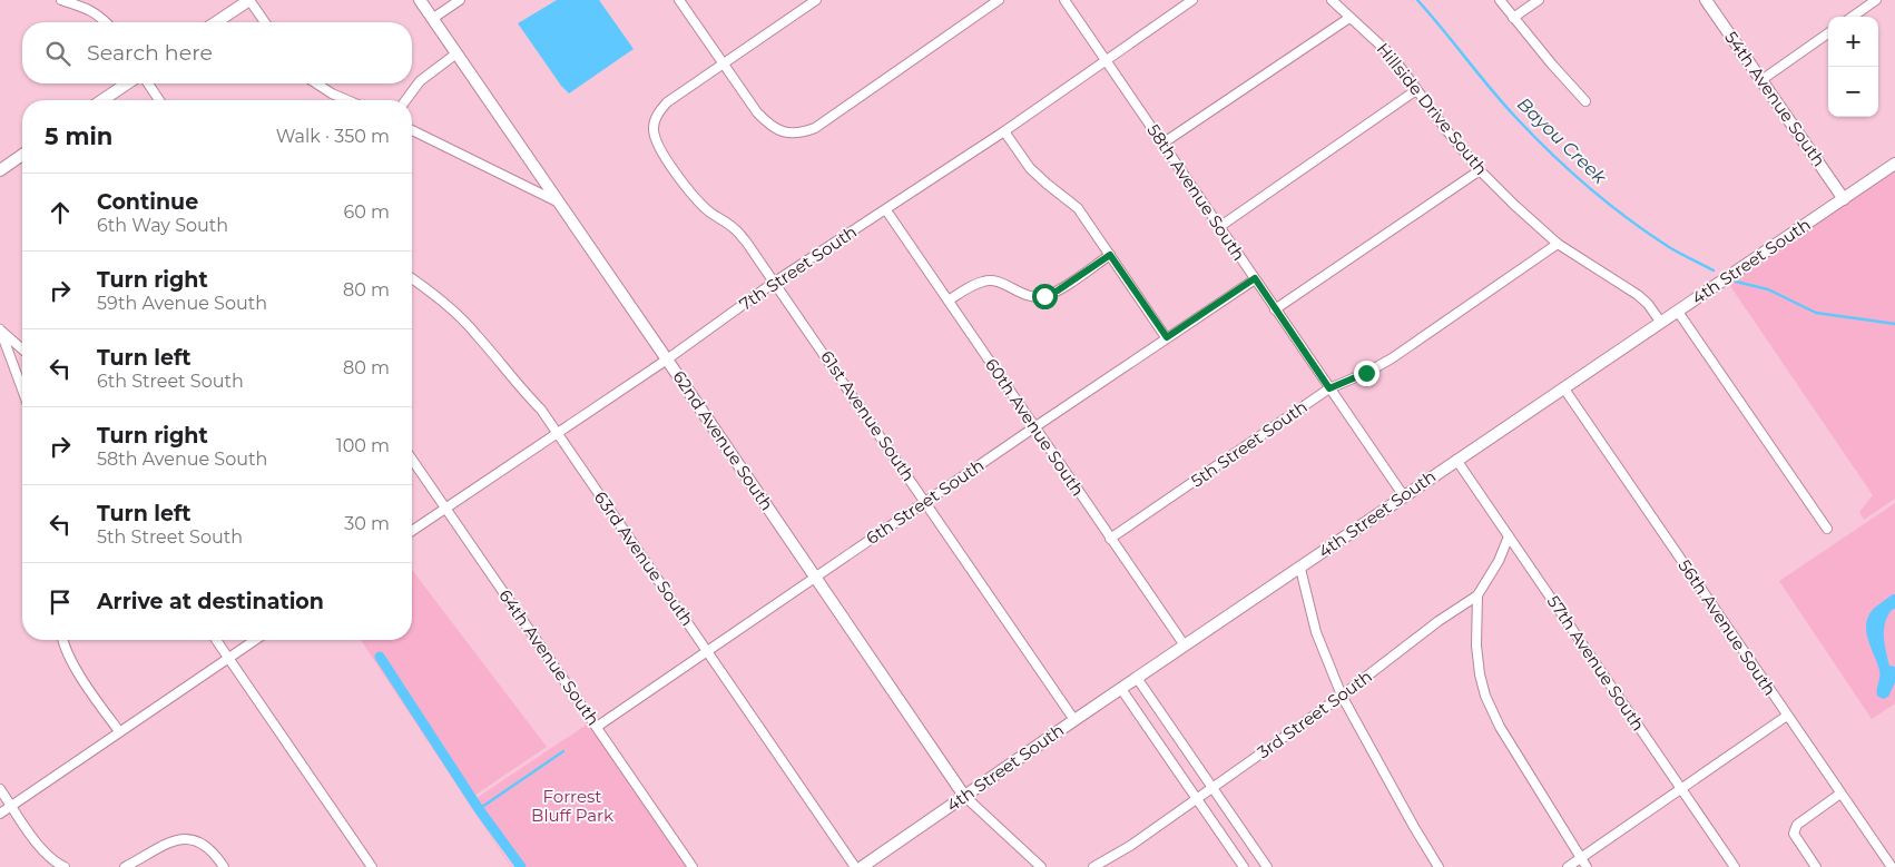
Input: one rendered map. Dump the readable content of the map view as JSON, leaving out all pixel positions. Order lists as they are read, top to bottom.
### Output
{
  "streets": {
    "street": [
      "54th Avenue South",
      "Hillside Drive South",
      "58th Avenue South",
      "4th Street South",
      "7th Street South",
      "61st Avenue South",
      "60th Avenue South",
      "62nd Avenue South",
      "5th Street South",
      "6th Street South",
      "63rd Avenue South",
      "56th Avenue South",
      "64th Avenue South",
      "57th Avenue South",
      "3rd Street South"
    ]
  },
  "crossings": [
    ["54th Avenue South", "4th Street South"],
    ["Hillside Drive South", "4th Street South"],
    ["Hillside Drive South", "5th Street South"],
    ["58th Avenue South", "4th Street South"],
    ["58th Avenue South", "7th Street South"],
    ["58th Avenue South", "5th Street South"],
    ["58th Avenue South", "6th Street South"],
    ["4th Street South", "61st Avenue South"],
    ["4th Street South", "60th Avenue South"],
    ["4th Street South", "62nd Avenue South"],
    ["4th Street South", "56th Avenue South"],
    ["4th Street South", "57th Avenue South"],
    ["7th Street South", "61st Avenue South"],
    ["7th Street South", "60th Avenue South"],
    ["7th Street South", "62nd Avenue South"],
    ["7th Street South", "63rd Avenue South"],
    ["7th Street South", "64th Avenue South"],
    ["61st Avenue South", "6th Street South"],
    ["60th Avenue South", "5th Street South"],
    ["60th Avenue South", "6th Street South"],
    ["62nd Avenue South", "6th Street South"],
    ["6th Street South", "63rd Avenue South"],
    ["6th Street South", "64th Avenue South"],
    ["57th Avenue South", "3rd Street South"]
  ],
  "water": ["Bayou Creek"],
  "parks": ["Forrest Bluff Park"],
  "page": {
    "map_buttons": ["+", "−"],
    "search": "Search here",
    "heading": ["5 min", "Walk · 350 m"],
    "list": [
      ["Continue", "6th Way South", "60 m"],
      ["Turn right", "59th Avenue South", "80 m"],
      ["Turn left", "6th Street South", "80 m"],
      ["Turn right", "58th Avenue South", "100 m"],
      ["Turn left", "5th Street South", "30 m"],
      "Arrive at destination"
    ]
  }
}
